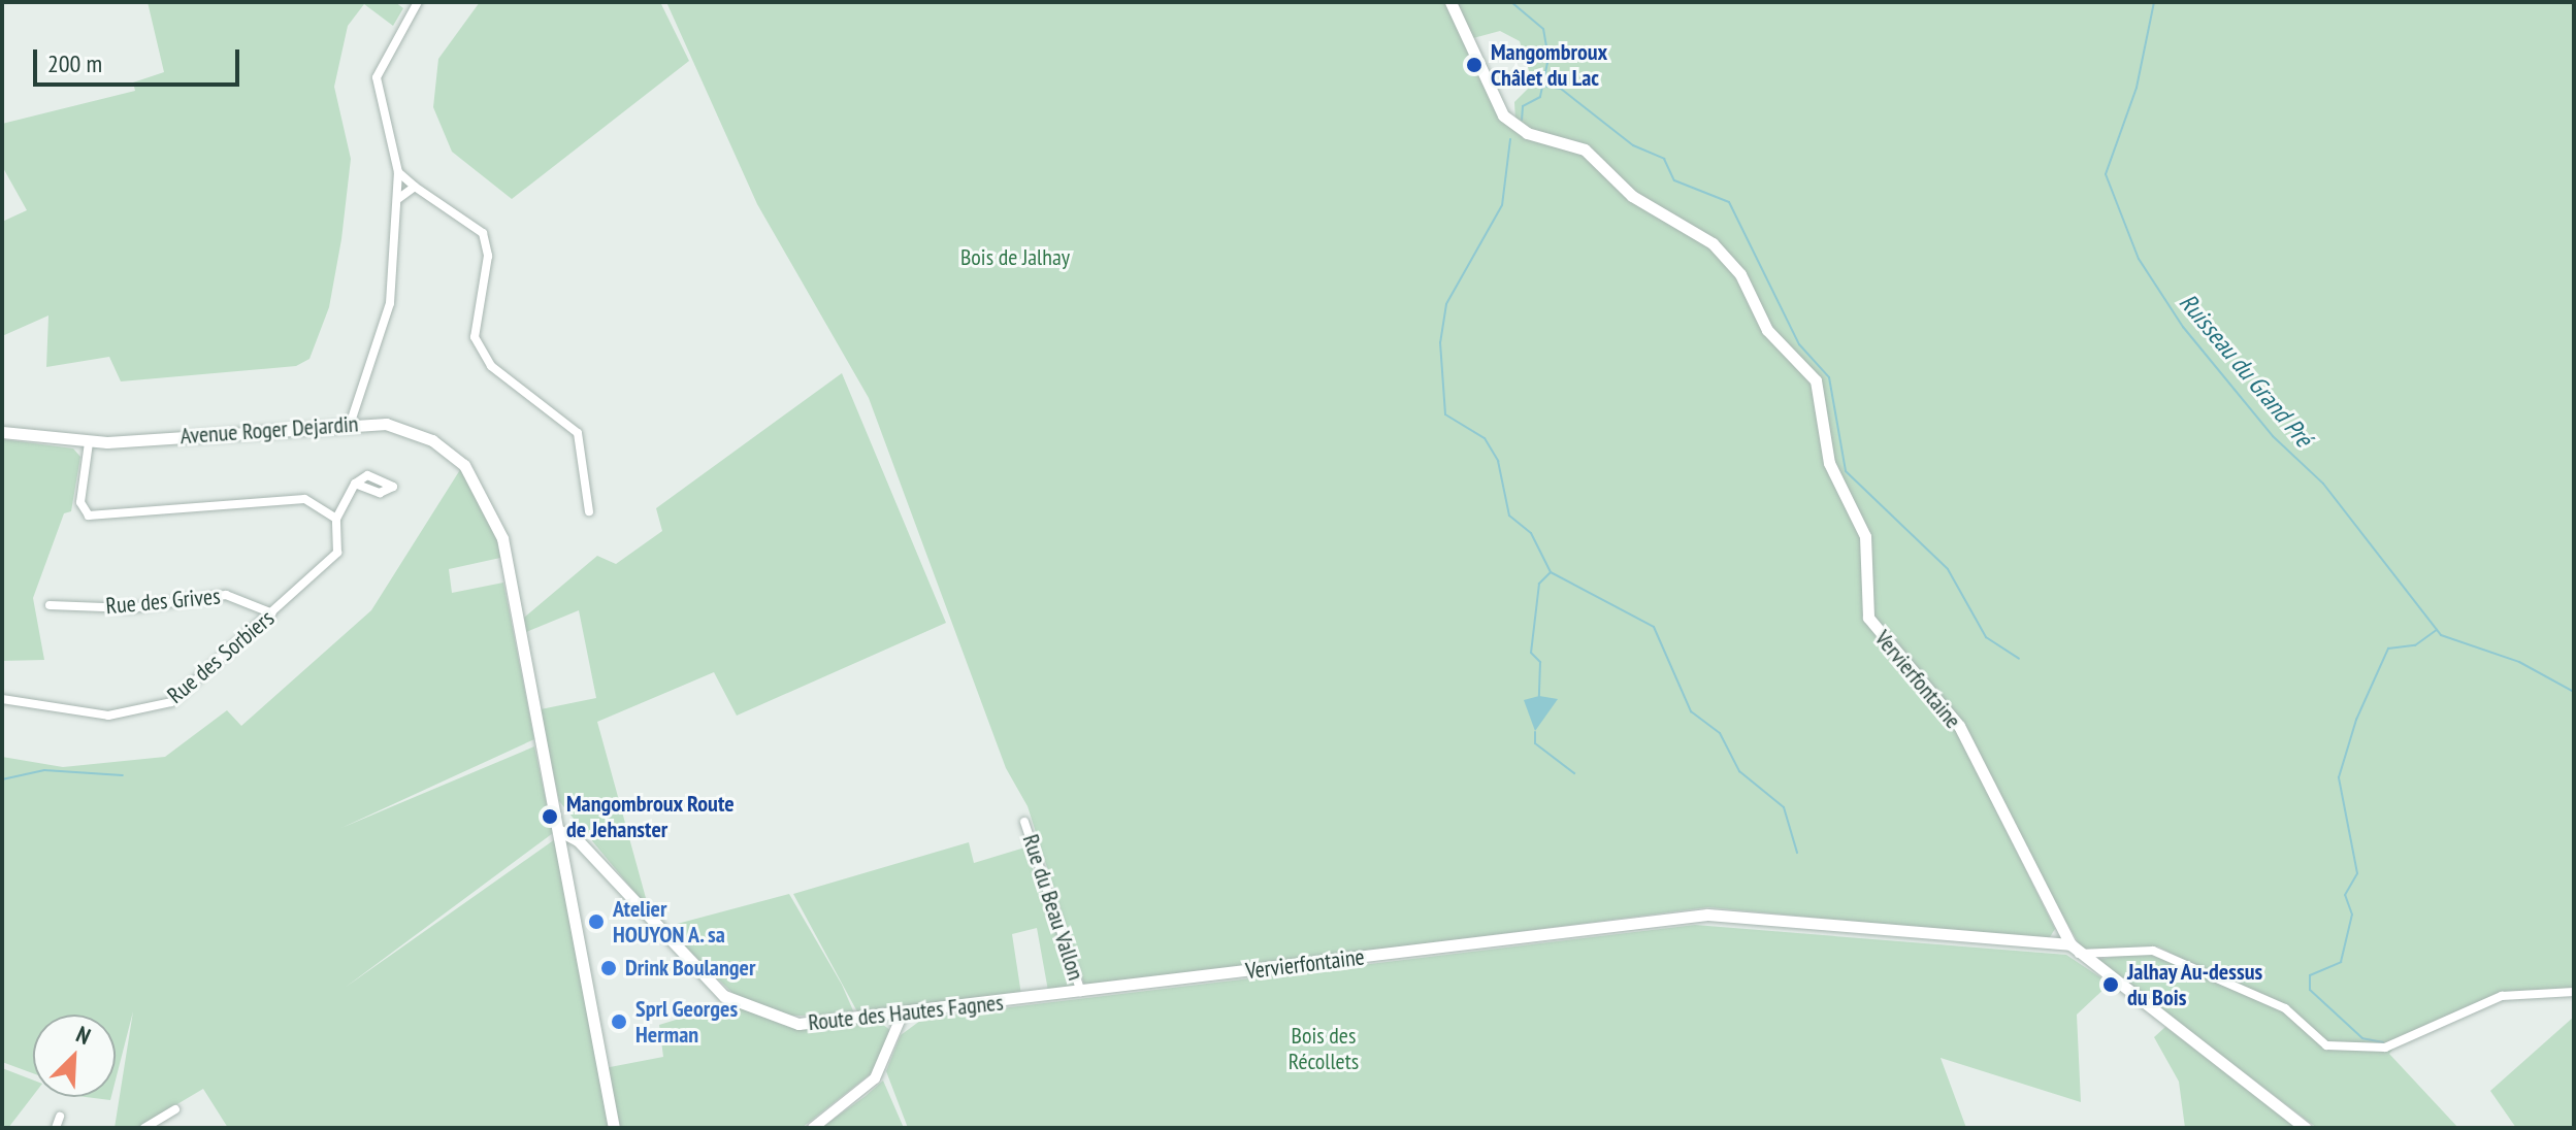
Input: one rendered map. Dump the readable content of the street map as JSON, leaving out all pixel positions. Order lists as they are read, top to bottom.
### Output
{
  "streets": {
    "main road": ["Avenue Roger Dejardin", "Vervierfontaine", "Route des Hautes Fagnes"],
    "street": ["Rue des Grives", "Rue des Sorbiers", "Rue du Beau Vallon"]
  },
  "crossings": [
    ["Avenue Roger Dejardin", "Route des Hautes Fagnes"],
    ["Rue des Grives", "Rue des Sorbiers"],
    ["Vervierfontaine", "Rue du Beau Vallon"],
    ["Vervierfontaine", "Route des Hautes Fagnes"],
    ["Rue du Beau Vallon", "Route des Hautes Fagnes"]
  ],
  "water": ["Ruisseau du Grand Pré"],
  "parks": ["Bois de Jalhay", "Bois des Récollets"],
  "places": [
    "Mangombroux Châlet du Lac",
    "Mangombroux Route de Jehanster",
    "Atelier HOUYON A. sa",
    "Drink Boulanger",
    "Jalhay Au-dessus du Bois",
    "Sprl Georges Herman"
  ],
  "scale_bar": "200 m",
  "north": "top right"
}
